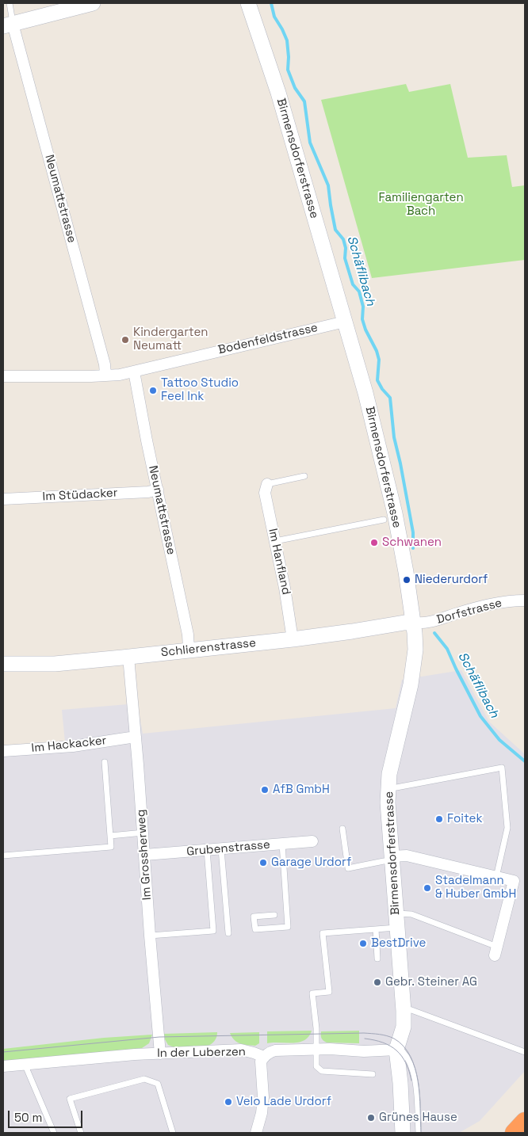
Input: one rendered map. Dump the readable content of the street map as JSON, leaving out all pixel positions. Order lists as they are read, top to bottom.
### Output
{
  "streets": {
    "main road": ["Birmensdorferstrasse", "Schlierenstrasse"],
    "street": [
      "Neumattstrasse",
      "Bodenfeldstrasse",
      "Im Stüdacker",
      "Im Hanfland",
      "Dorfstrasse",
      "Im Hackacker",
      "Grubenstrasse",
      "Im Grossherweg",
      "In der Luberzen"
    ]
  },
  "crossings": [
    ["Birmensdorferstrasse", "Bodenfeldstrasse"],
    ["Birmensdorferstrasse", "Dorfstrasse"],
    ["Birmensdorferstrasse", "Schlierenstrasse"],
    ["Neumattstrasse", "Bodenfeldstrasse"],
    ["Neumattstrasse", "Im Stüdacker"],
    ["Neumattstrasse", "Schlierenstrasse"],
    ["Im Hanfland", "Schlierenstrasse"],
    ["Dorfstrasse", "Schlierenstrasse"],
    ["Schlierenstrasse", "Im Grossherweg"],
    ["Im Hackacker", "Im Grossherweg"],
    ["Grubenstrasse", "Im Grossherweg"],
    ["Im Grossherweg", "In der Luberzen"]
  ],
  "water": ["Schäflibach"],
  "parks": ["Familiengarten Bach"],
  "places": [
    "Kindergarten Neumatt",
    "Tattoo Studio Feel Ink",
    "Schwanen",
    "Niederurdorf",
    "AfB GmbH",
    "Foitek",
    "Garage Urdorf",
    "Stadelmann & Huber GmbH",
    "BestDrive",
    "Gebr. Steiner AG",
    "Velo Lade Urdorf",
    "Grünes Hause"
  ],
  "scale_bar": "50 m"
}
